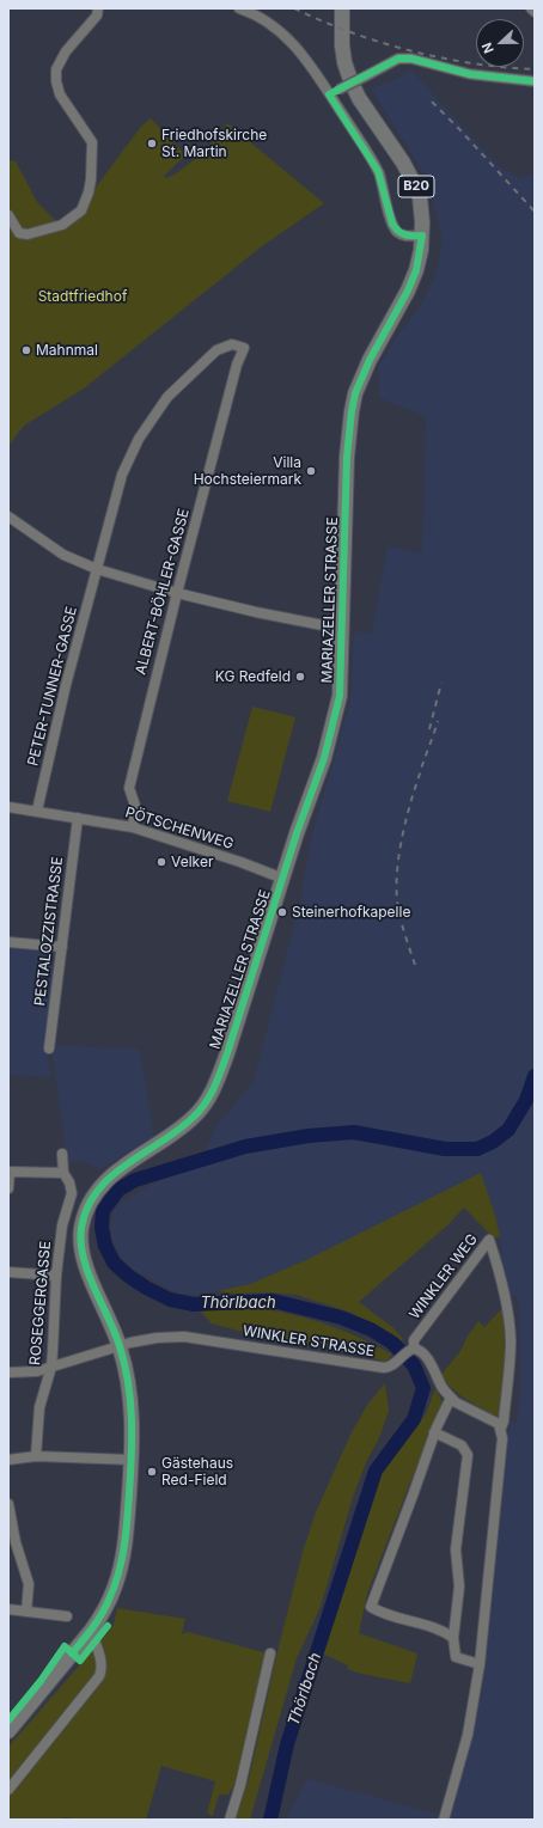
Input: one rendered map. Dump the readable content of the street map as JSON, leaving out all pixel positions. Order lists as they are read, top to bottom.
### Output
{
  "streets": {
    "main road": ["B20", "MARIAZELLER STRASSE"],
    "street": [
      "ALBERT-BÖHLER-GASSE",
      "PETER-TUNNER-GASSE",
      "PÖTSCHENWEG",
      "PESTALOZZISTRASSE",
      "WINKLER WEG",
      "ROSEGGERGASSE",
      "WINKLER STRASSE"
    ]
  },
  "crossings": [
    ["ALBERT-BÖHLER-GASSE", "PETER-TUNNER-GASSE"],
    ["ALBERT-BÖHLER-GASSE", "PÖTSCHENWEG"],
    ["MARIAZELLER STRASSE", "PÖTSCHENWEG"],
    ["MARIAZELLER STRASSE", "WINKLER STRASSE"],
    ["PETER-TUNNER-GASSE", "PÖTSCHENWEG"],
    ["PÖTSCHENWEG", "PESTALOZZISTRASSE"],
    ["WINKLER WEG", "WINKLER STRASSE"],
    ["ROSEGGERGASSE", "WINKLER STRASSE"]
  ],
  "water": ["Thörlbach"],
  "parks": ["Stadtfriedhof"],
  "places": [
    "Friedhofskirche St. Martin",
    "Mahnmal",
    "Villa Hochsteiermark",
    "KG Redfeld",
    "Velker",
    "Steinerhofkapelle",
    "Gästehaus Red-Field"
  ],
  "north": "left"
}
